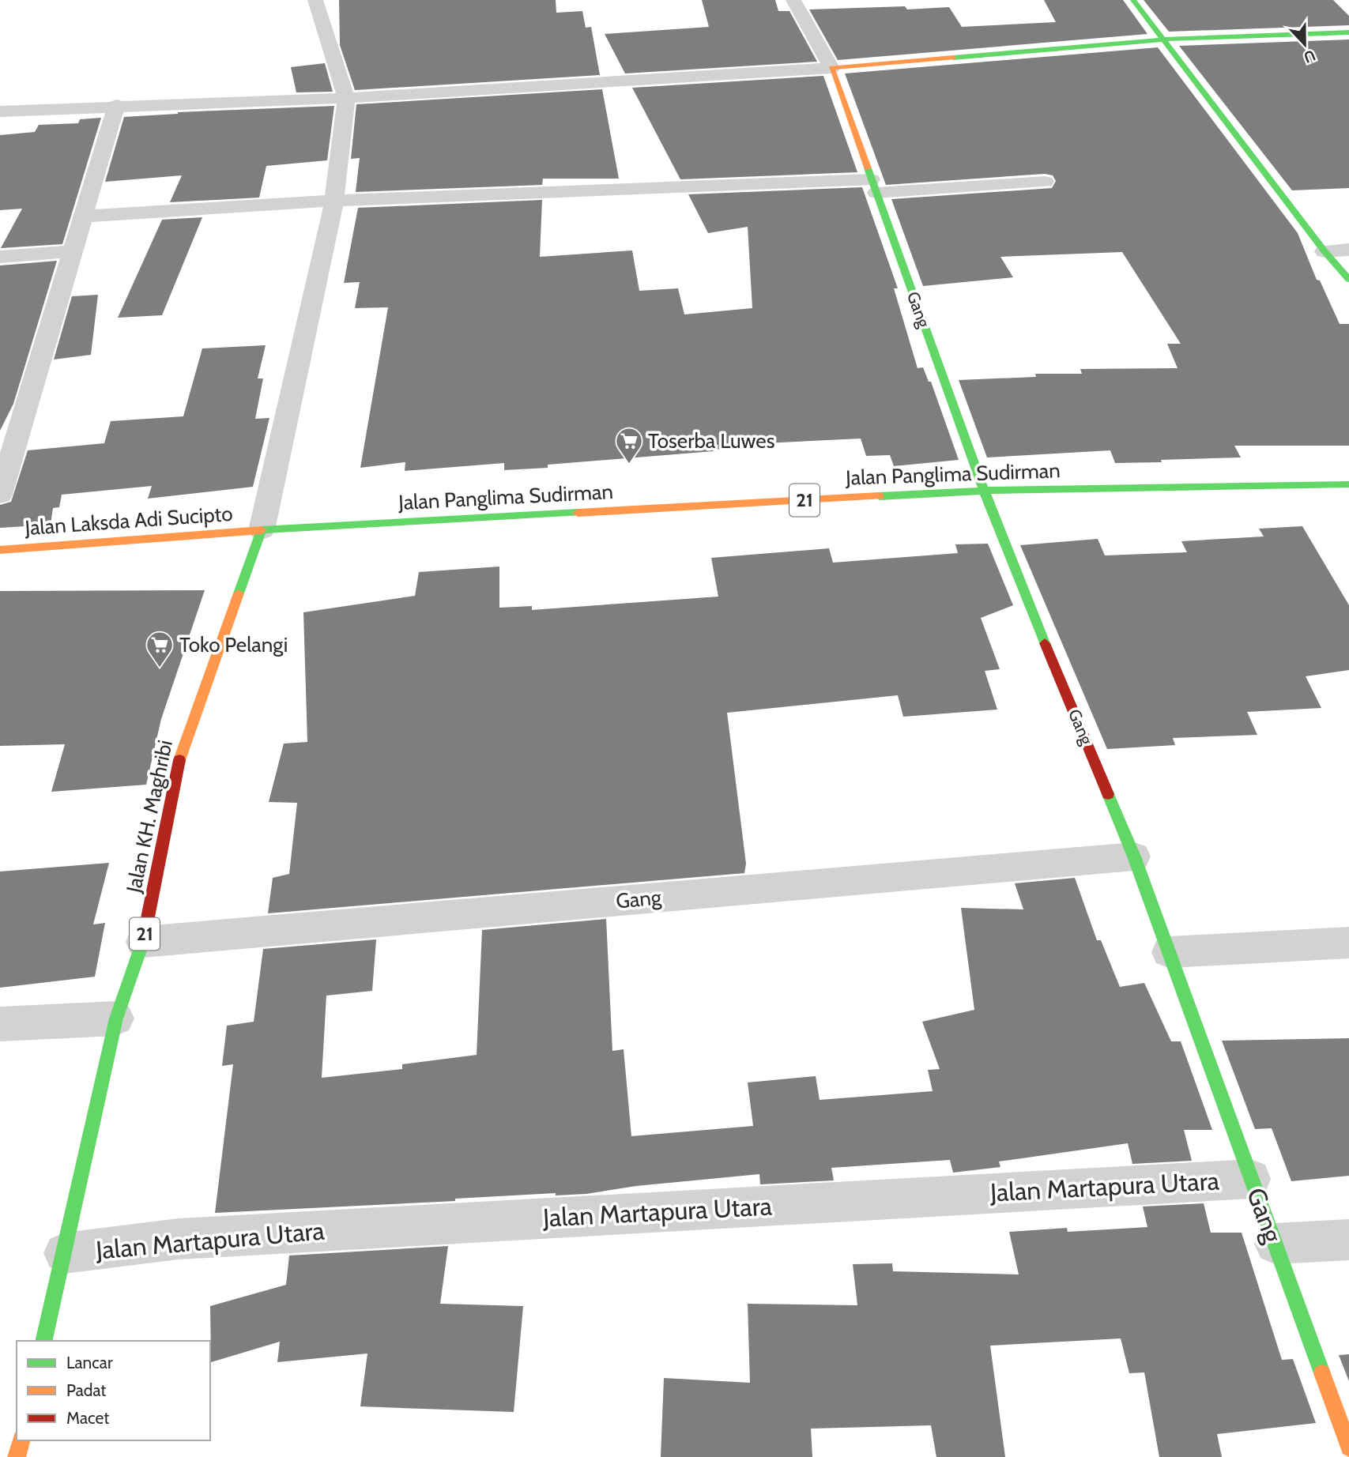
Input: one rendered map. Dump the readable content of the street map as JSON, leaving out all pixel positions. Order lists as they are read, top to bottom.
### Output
{
  "streets": {
    "main road": [
      "Gang",
      "Jalan Panglima Sudirman",
      "21",
      "Jalan Laksda Adi Sucipto",
      "Jalan KH. Maghribi"
    ],
    "street": ["Jalan Martapura Utara"]
  },
  "crossings": [
    ["Gang", "Jalan Panglima Sudirman"],
    ["Gang", "Jalan KH. Maghribi"],
    ["Gang", "Jalan Martapura Utara"],
    ["Jalan Panglima Sudirman", "Jalan Laksda Adi Sucipto"],
    ["Jalan Panglima Sudirman", "Jalan KH. Maghribi"],
    ["Jalan Laksda Adi Sucipto", "Jalan KH. Maghribi"],
    ["Jalan KH. Maghribi", "Jalan Martapura Utara"]
  ],
  "places": {
    "supermarket": ["Toserba Luwes", "Toko Pelangi"]
  },
  "legend": ["Lancar", "Padat", "Macet"],
  "north": "bottom"
}
